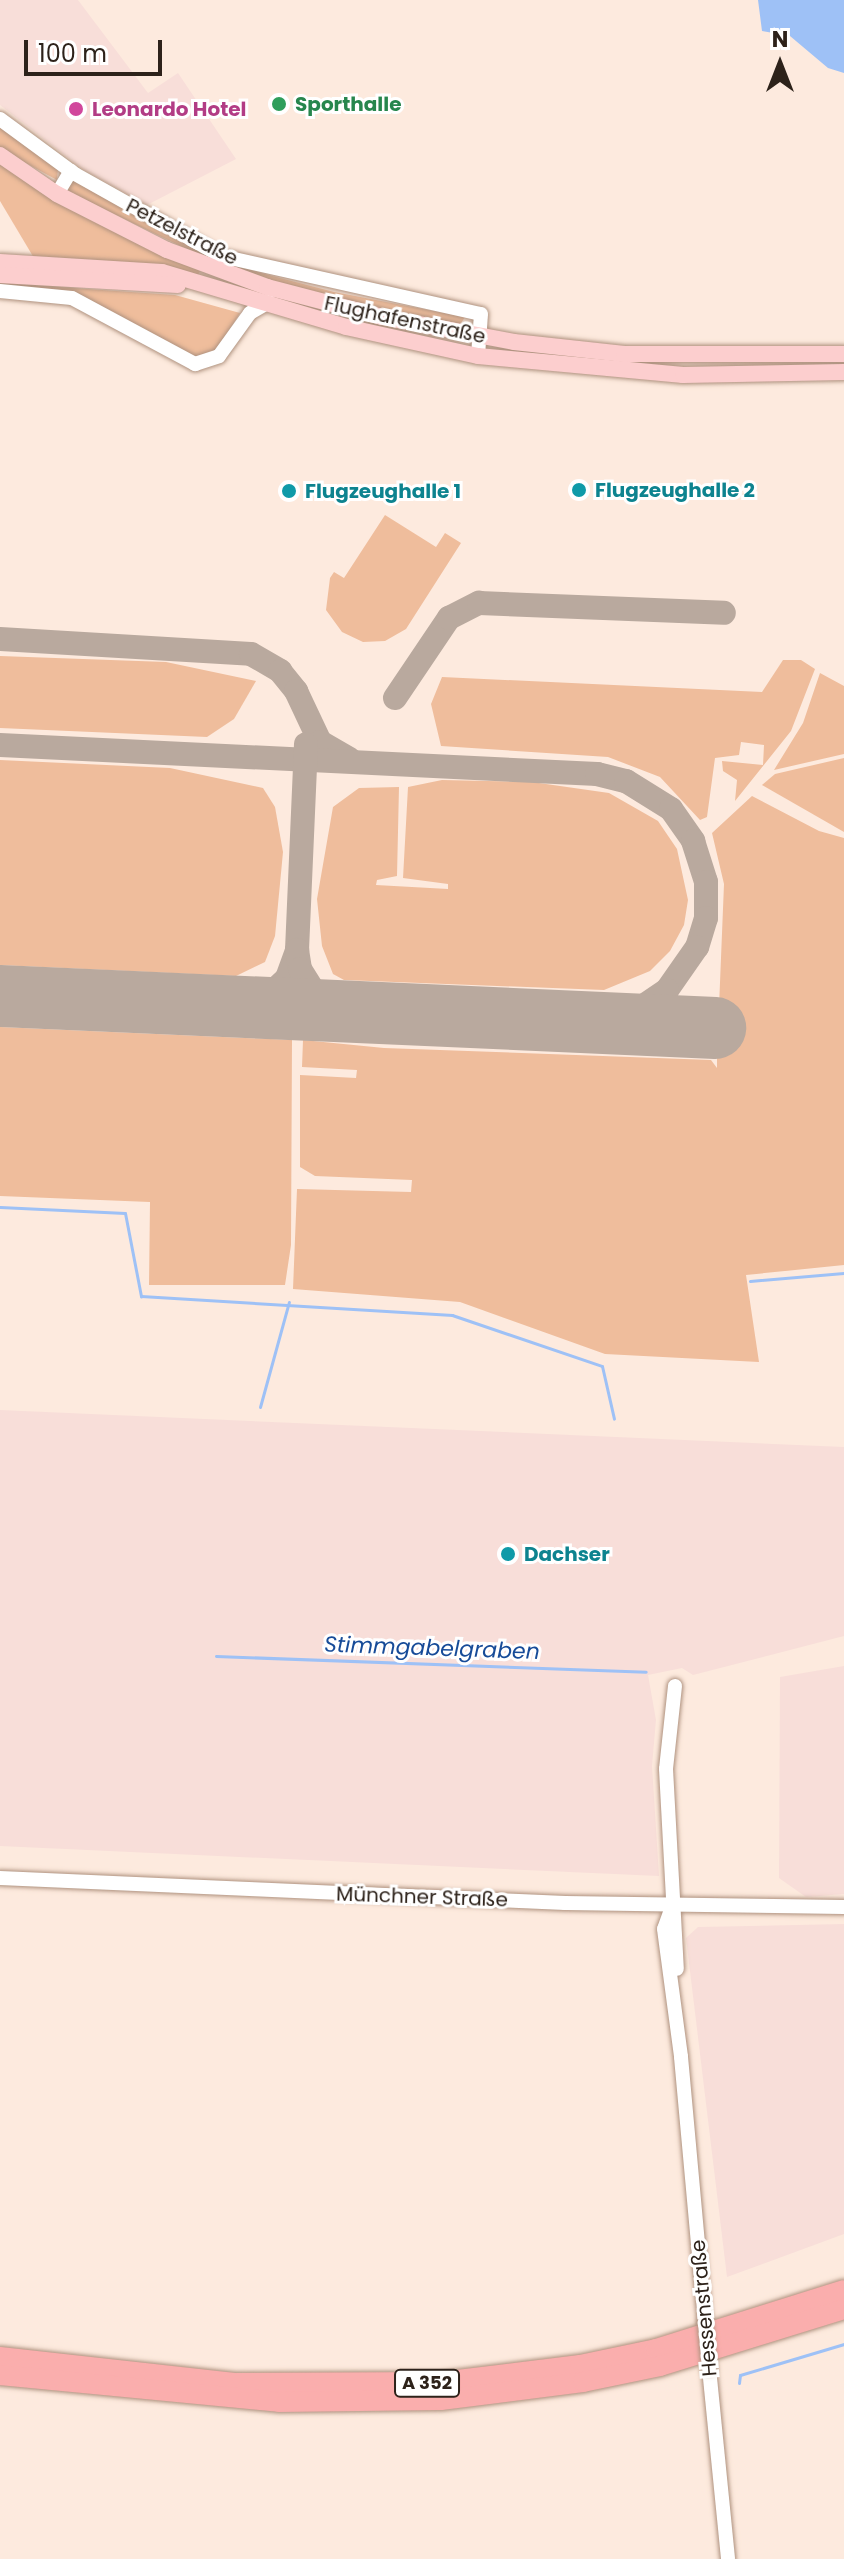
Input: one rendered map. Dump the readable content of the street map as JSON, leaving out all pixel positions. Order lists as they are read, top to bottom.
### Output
{
  "streets": {
    "highway": ["A 352"],
    "main road": ["Flughafenstraße"],
    "street": ["Petzelstraße", "Münchner Straße", "Hessenstraße"]
  },
  "crossings": [
    ["Münchner Straße", "Hessenstraße"]
  ],
  "water": ["Stimmgabelgraben"],
  "places": [
    "Sporthalle",
    "Leonardo Hotel",
    "Flugzeughalle 2",
    "Flugzeughalle 1",
    "Dachser"
  ],
  "scale_bar": "100 m",
  "north": "top"
}
